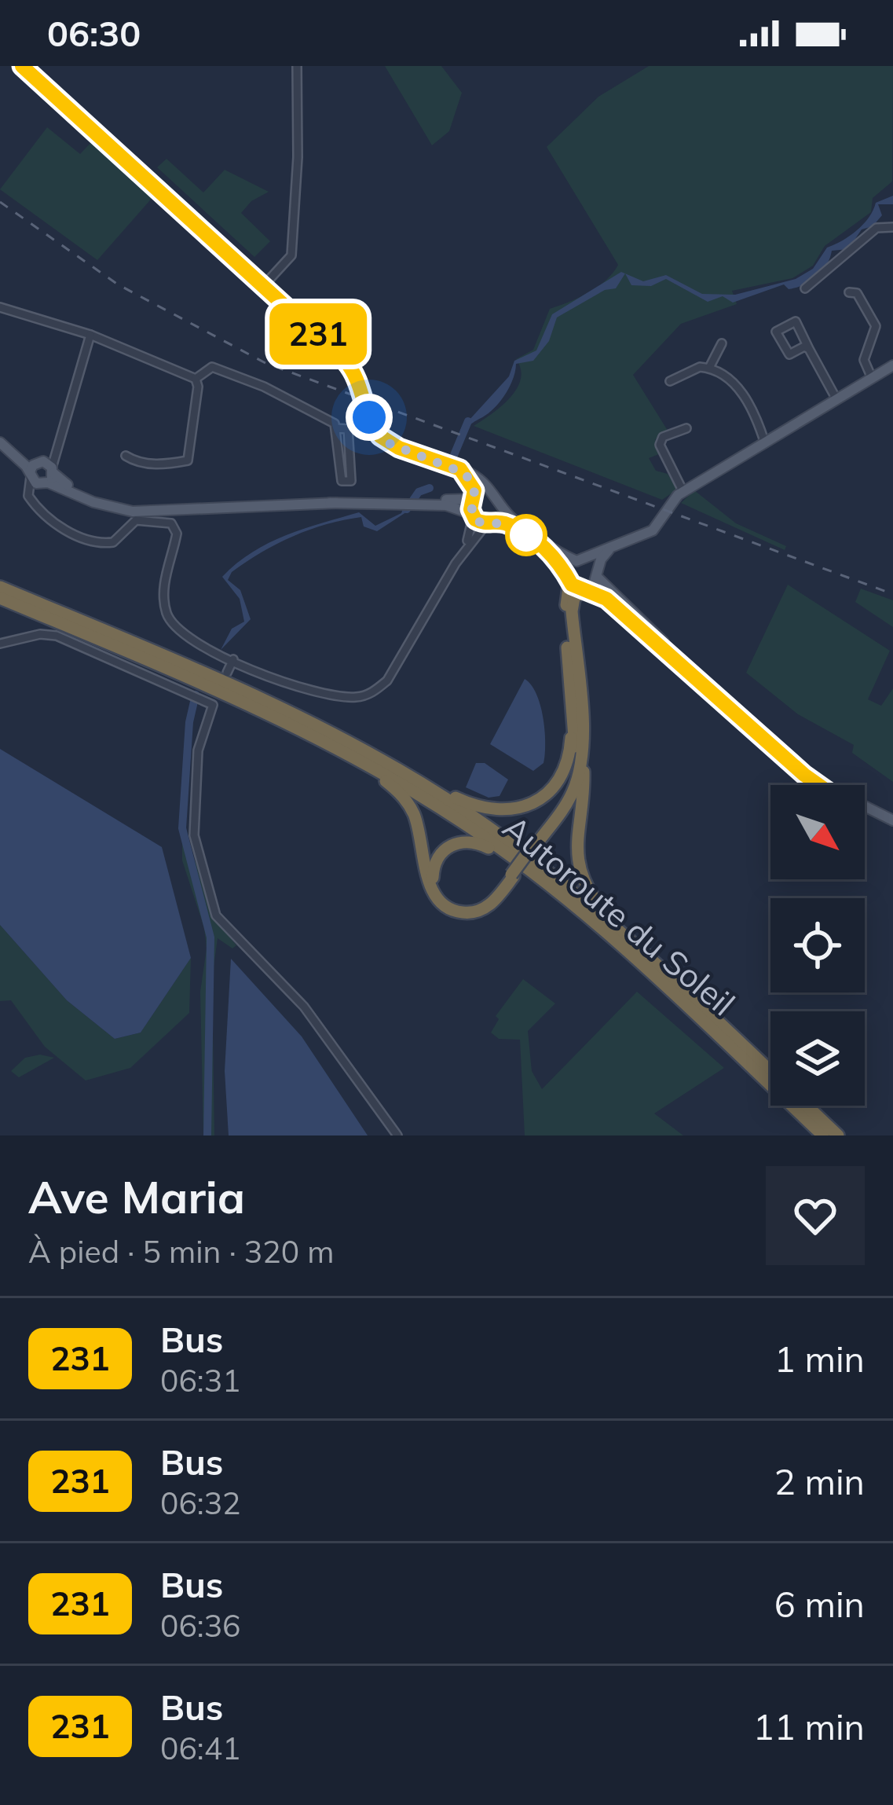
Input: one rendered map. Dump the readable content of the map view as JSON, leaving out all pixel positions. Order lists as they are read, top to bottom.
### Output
{
  "streets": {
    "highway": ["Autoroute du Soleil"]
  },
  "lines": ["bus line 231"],
  "north": "bottom right",
  "page": {
    "status": "06:30",
    "on_map": "231",
    "heading": ["Ave Maria", "À pied · 5 min · 320 m"],
    "list": [
      {
        "mark": "231",
        "name": "Bus",
        "note": "06:31",
        "value": "1 min"
      },
      {
        "mark": "231",
        "name": "Bus",
        "note": "06:32",
        "value": "2 min"
      },
      {
        "mark": "231",
        "name": "Bus",
        "note": "06:36",
        "value": "6 min"
      },
      {
        "mark": "231",
        "name": "Bus",
        "note": "06:41",
        "value": "11 min"
      }
    ]
  }
}
